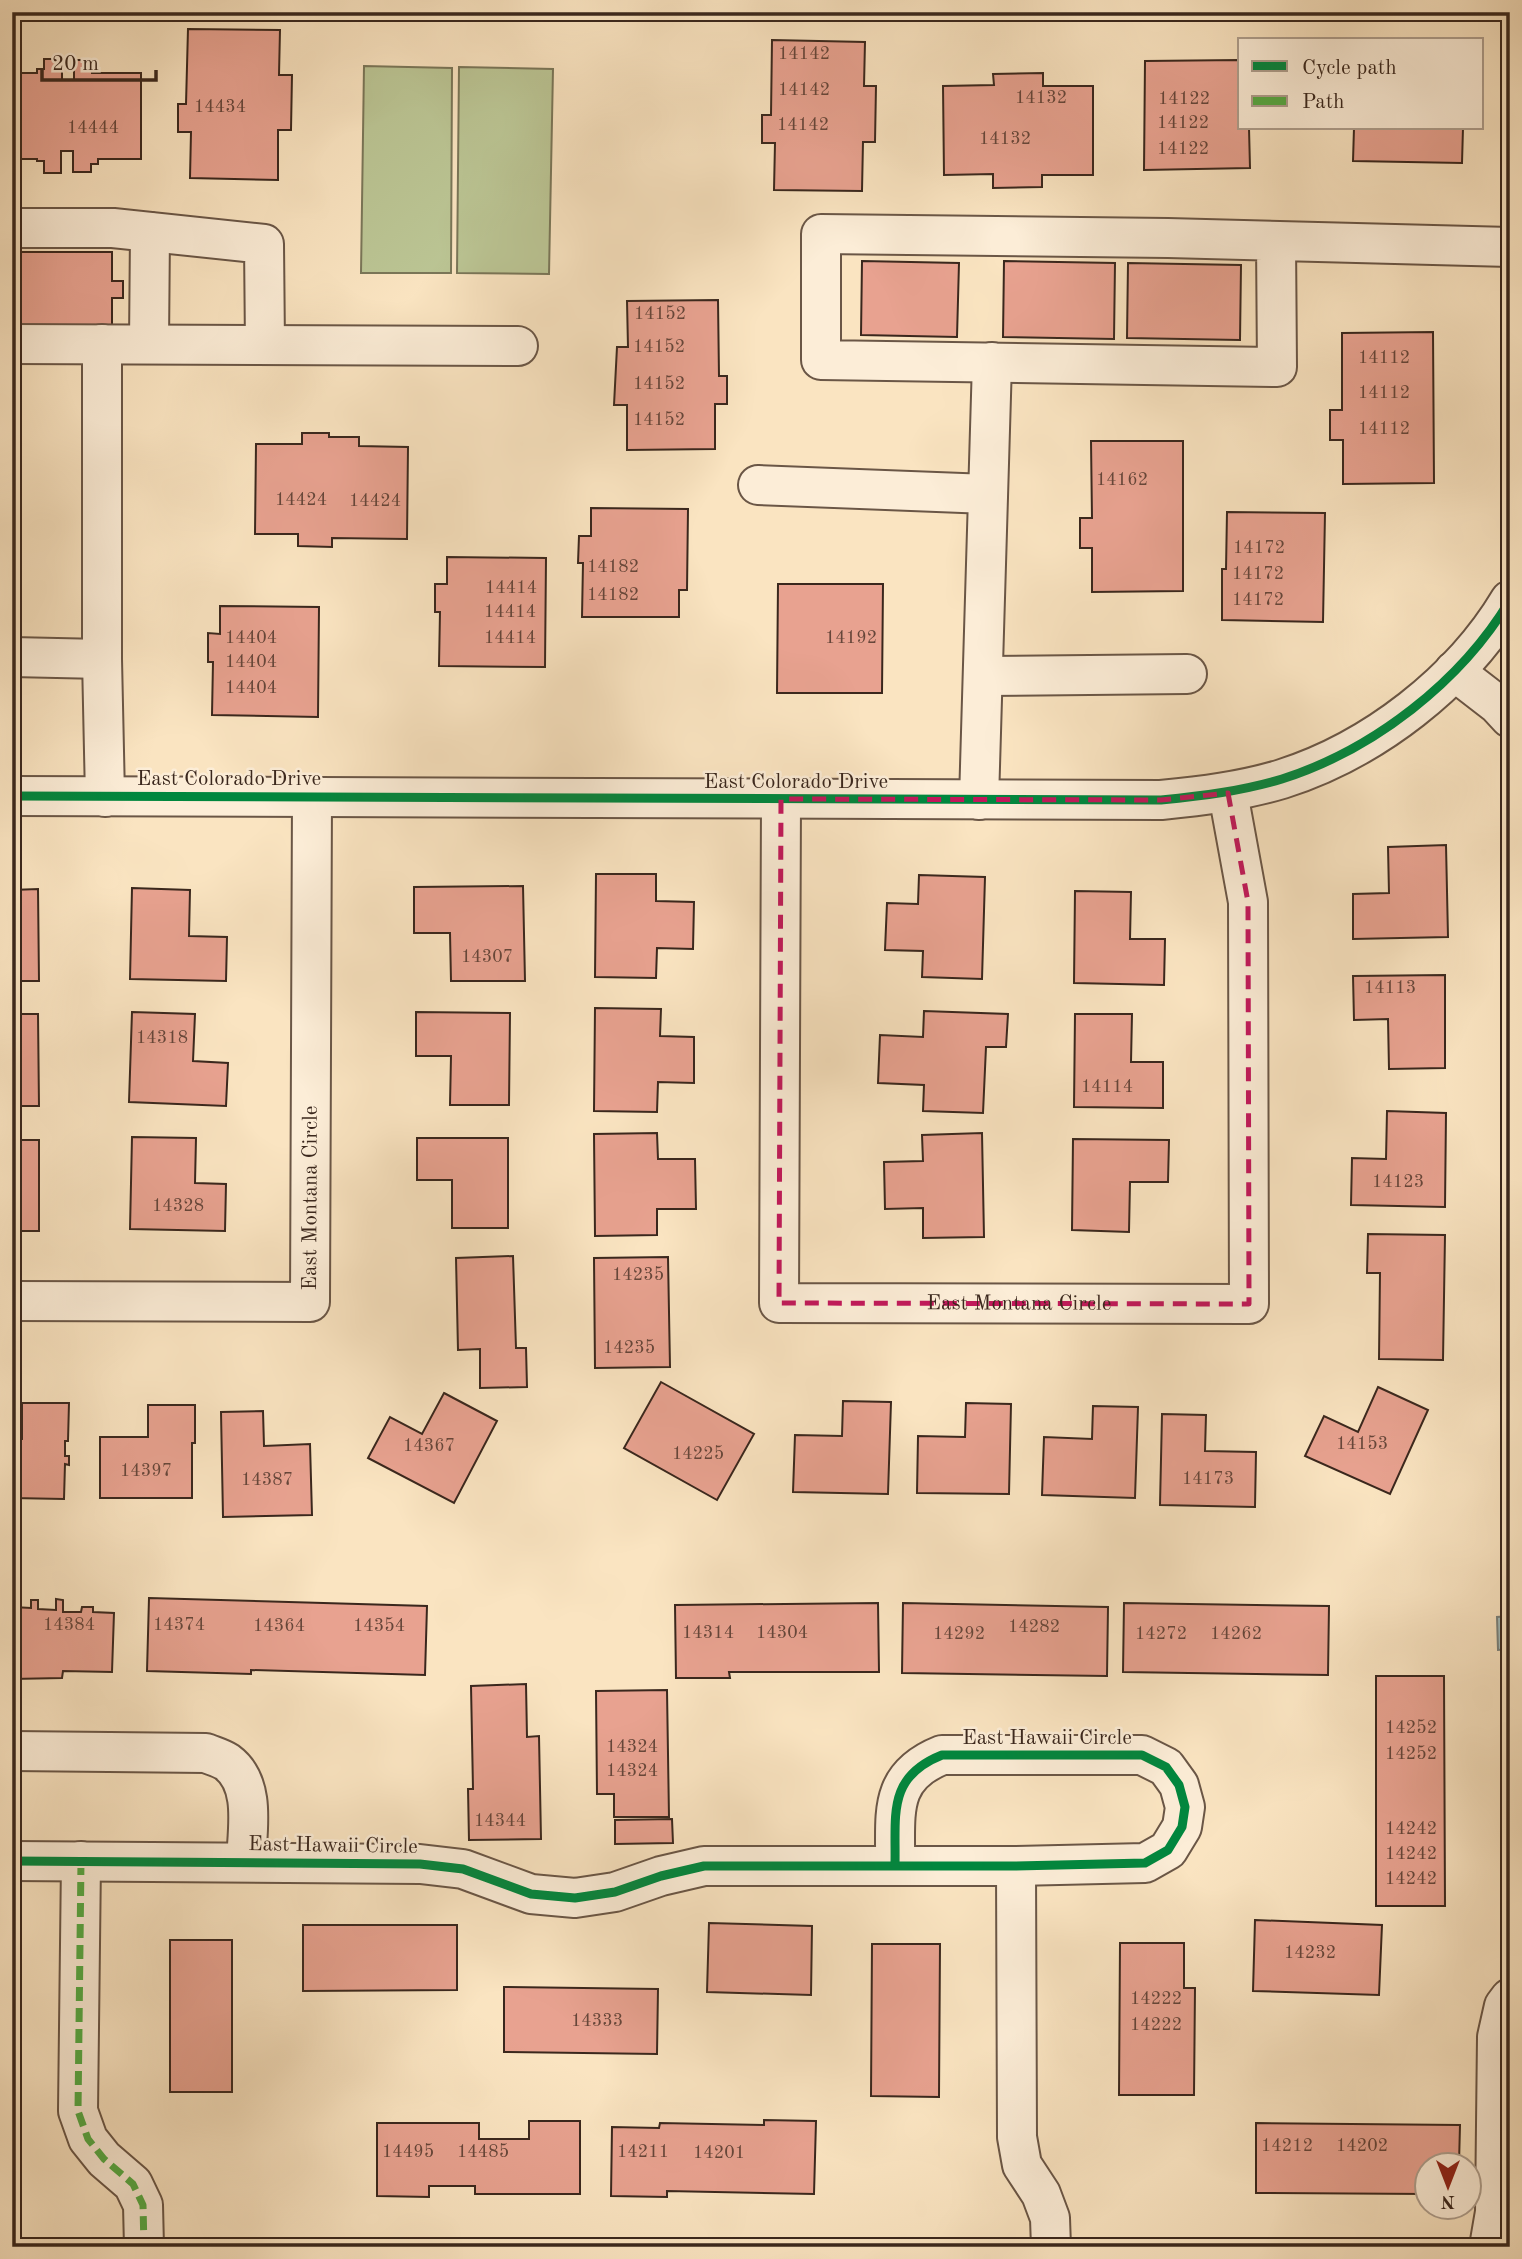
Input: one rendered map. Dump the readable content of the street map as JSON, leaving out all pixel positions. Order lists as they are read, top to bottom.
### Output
{
  "streets": {
    "street": ["East Colorado Drive", "East Montana Circle", "East Hawaii Circle"]
  },
  "crossings": [
    ["East Colorado Drive", "East Montana Circle"]
  ],
  "house_numbers": [
    "14142",
    "14142",
    "14132",
    "14122",
    "14434",
    "14122",
    "14142",
    "14444",
    "14132",
    "14122",
    "14152",
    "14152",
    "14112",
    "14152",
    "14112",
    "14152",
    "14112",
    "14162",
    "14424",
    "14424",
    "14172",
    "14182",
    "14172",
    "14414",
    "14182",
    "14172",
    "14414",
    "14404",
    "14414",
    "14192",
    "14404",
    "14404",
    "14307",
    "14113",
    "14318",
    "14114",
    "14123",
    "14328",
    "14235",
    "14235",
    "14153",
    "14367",
    "14225",
    "14397",
    "14173",
    "14387",
    "14384",
    "14374",
    "14364",
    "14354",
    "14282",
    "14314",
    "14304",
    "14292",
    "14272",
    "14262",
    "14252",
    "14324",
    "14252",
    "14324",
    "14344",
    "14242",
    "14242",
    "14242",
    "14232",
    "14222",
    "14333",
    "14222",
    "14212",
    "14202",
    "14495",
    "14485",
    "14211",
    "14201"
  ],
  "legend": ["Cycle path", "Path"],
  "scale_bar": "20 m",
  "north": "bottom"
}
